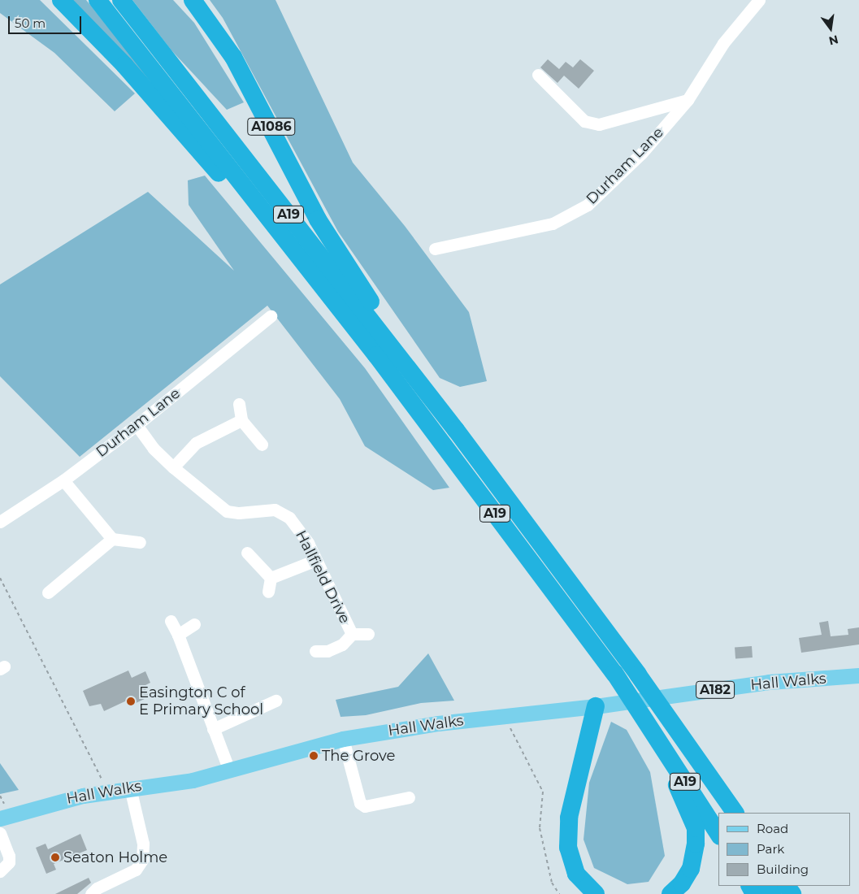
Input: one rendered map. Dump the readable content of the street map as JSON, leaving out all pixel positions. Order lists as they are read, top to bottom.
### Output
{
  "streets": {
    "highway": ["A1086", "A19"],
    "main road": ["Hall Walks", "A182"],
    "street": ["Durham Lane", "Hallfield Drive"]
  },
  "crossings": [
    ["A1086", "A19"],
    ["Durham Lane", "Hallfield Drive"]
  ],
  "places": ["Easington C of E Primary School", "The Grove", "Seaton Holme"],
  "legend": ["Road", "Park", "Building"],
  "scale_bar": "50 m",
  "north": "bottom"
}
